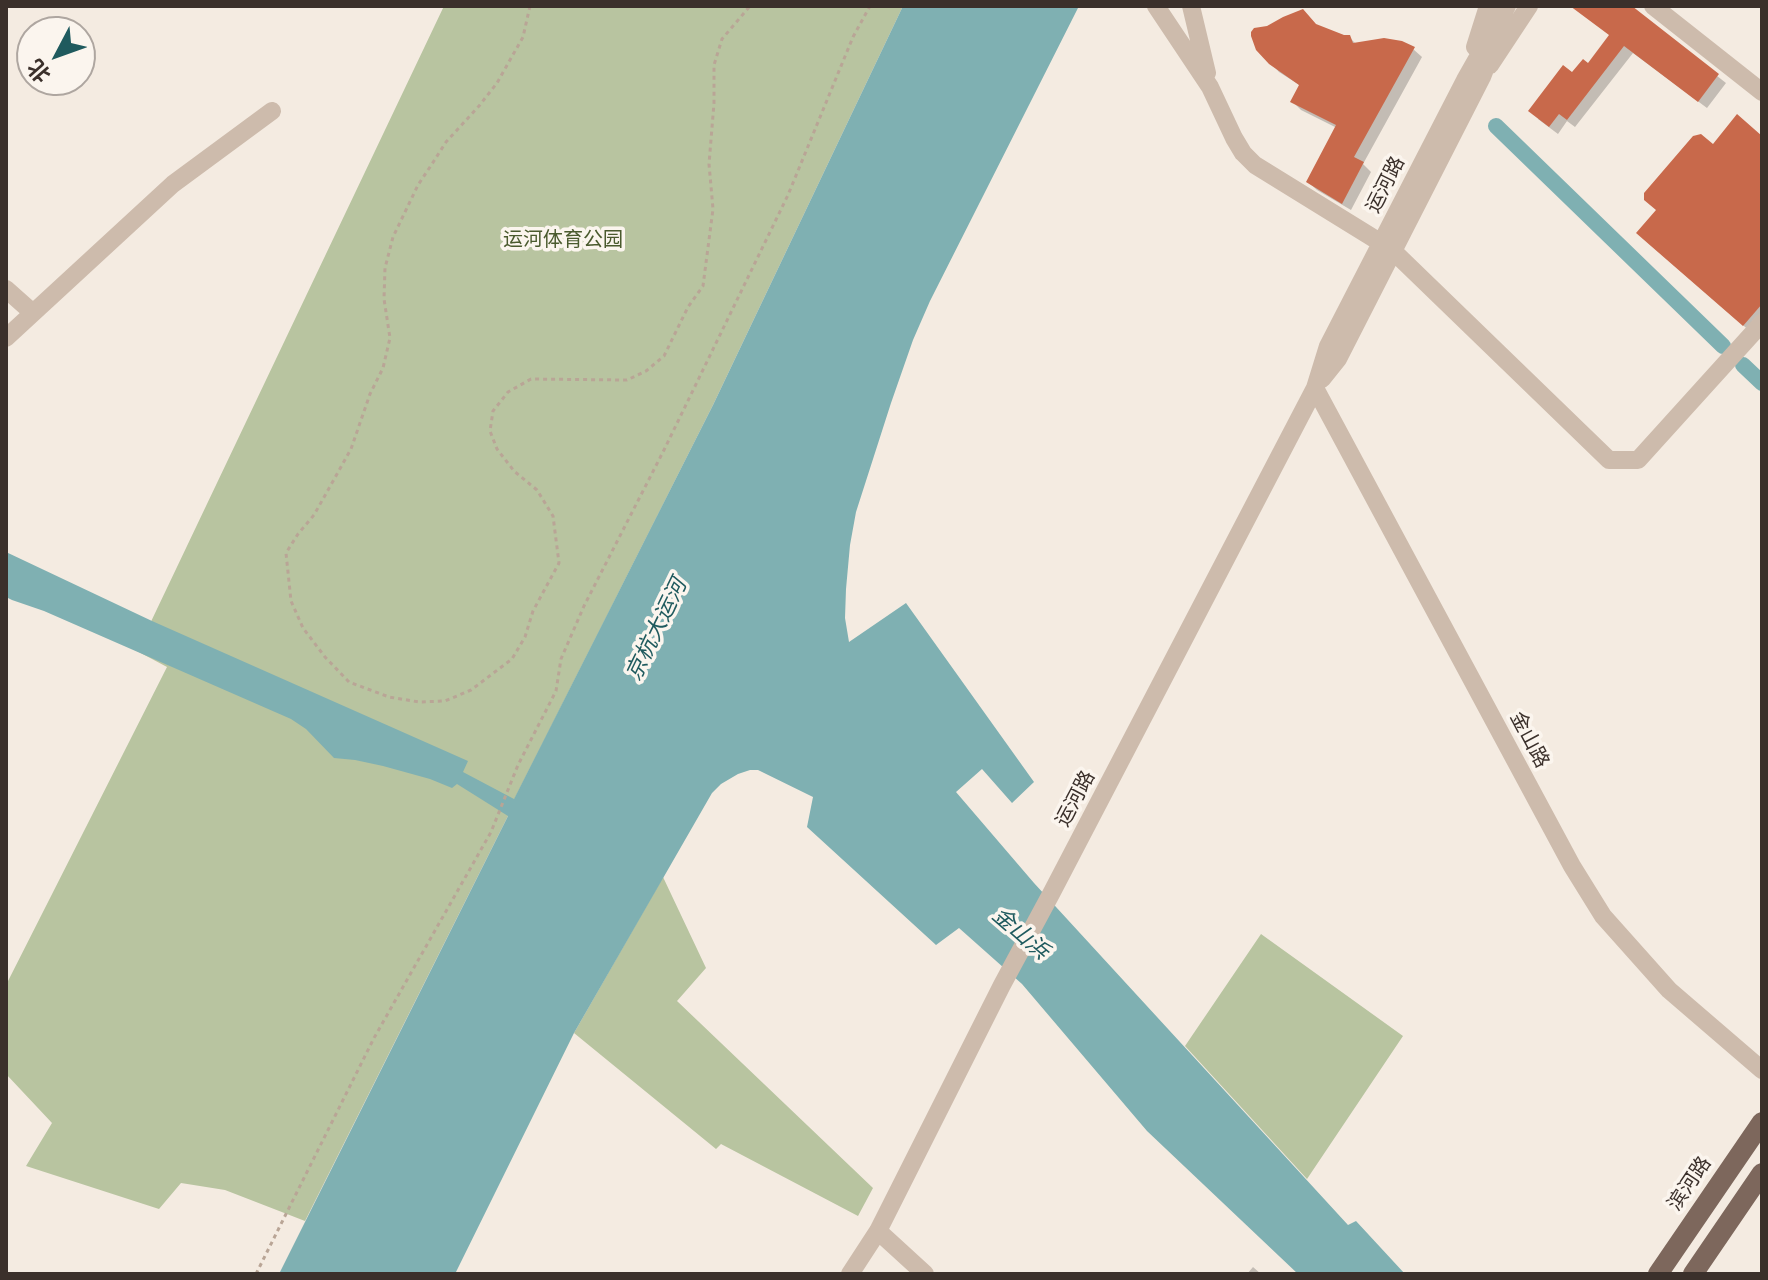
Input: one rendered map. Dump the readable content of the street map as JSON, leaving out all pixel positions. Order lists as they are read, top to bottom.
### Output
{
  "streets": {
    "main road": ["滨河路"],
    "street": ["运河路", "金山路"]
  },
  "crossings": [
    ["运河路", "金山路"]
  ],
  "water": ["京杭大运河", "金山浜"],
  "parks": ["运河体育公园"],
  "north": "bottom left"
}
